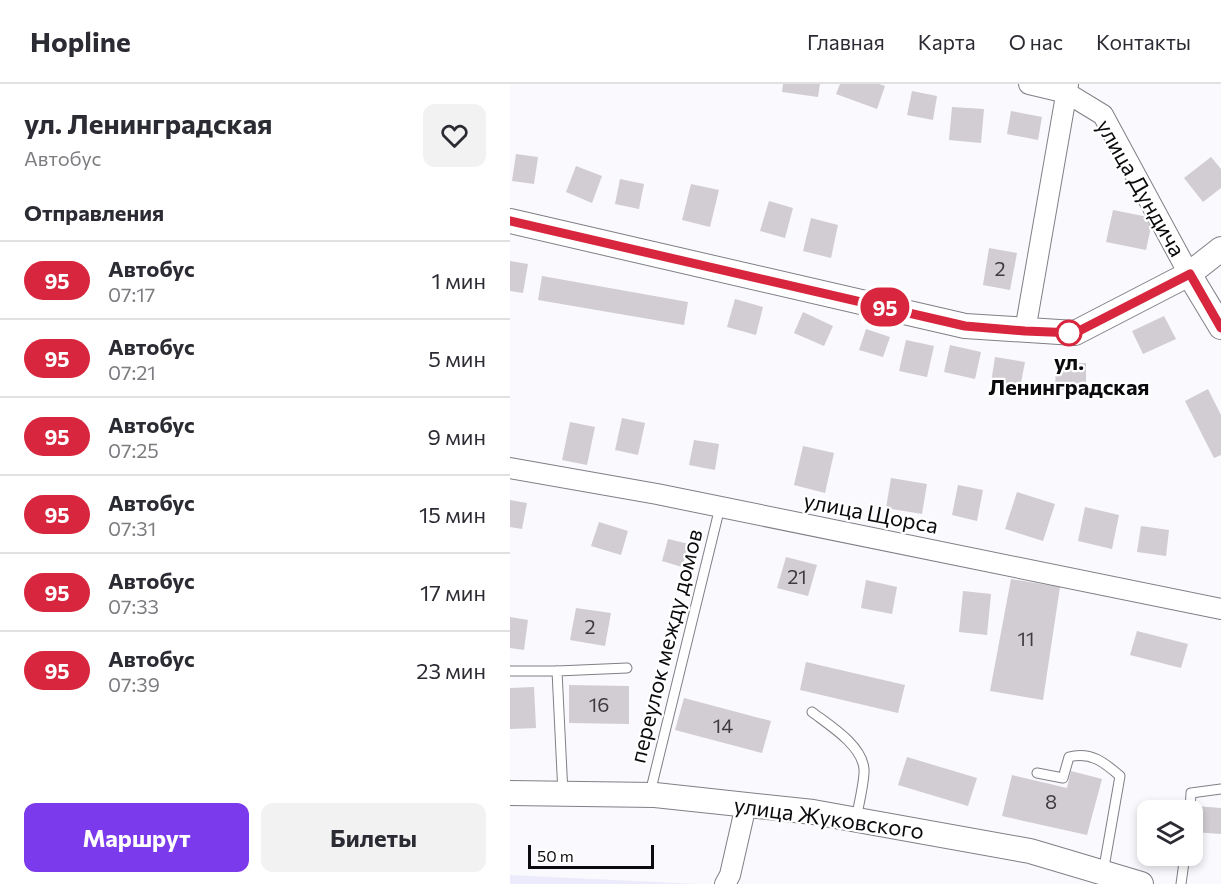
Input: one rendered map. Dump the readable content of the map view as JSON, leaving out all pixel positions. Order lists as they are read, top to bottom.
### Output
{
  "streets": {
    "street": ["улица Дундича", "улица Щорса", "улица Жуковского"],
    "lane": ["переулок между домов"]
  },
  "crossings": [
    ["улица Щорса", "переулок между домов"],
    ["переулок между домов", "улица Жуковского"]
  ],
  "places": ["ул. Ленинградская"],
  "lines": ["bus line 95"],
  "house_numbers": [
    "2",
    "21",
    "2",
    "11",
    "16",
    "14",
    "8"
  ],
  "scale_bar": "50 m",
  "page": {
    "header": "Hopline",
    "nav": [
      "Главная",
      "Карта",
      "О нас",
      "Контакты"
    ],
    "heading": [
      ["ул. Ленинградская", "Автобус"],
      "Отправления"
    ],
    "on_map": "95",
    "list": [
      {
        "mark": "95",
        "name": "Автобус",
        "note": "07:17",
        "value": "1 мин"
      },
      {
        "mark": "95",
        "name": "Автобус",
        "note": "07:21",
        "value": "5 мин"
      },
      {
        "mark": "95",
        "name": "Автобус",
        "note": "07:25",
        "value": "9 мин"
      },
      {
        "mark": "95",
        "name": "Автобус",
        "note": "07:31",
        "value": "15 мин"
      },
      {
        "mark": "95",
        "name": "Автобус",
        "note": "07:33",
        "value": "17 мин"
      },
      {
        "mark": "95",
        "name": "Автобус",
        "note": "07:39",
        "value": "23 мин"
      }
    ],
    "buttons": ["Маршрут", "Билеты"],
    "scale": "50 m"
  }
}
